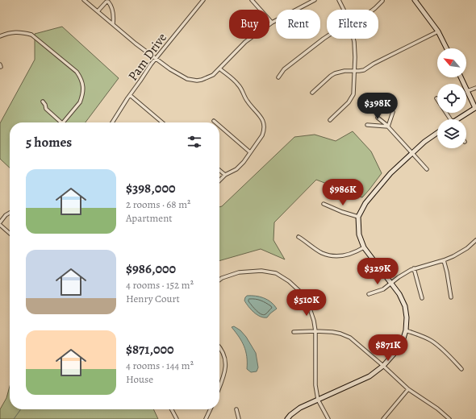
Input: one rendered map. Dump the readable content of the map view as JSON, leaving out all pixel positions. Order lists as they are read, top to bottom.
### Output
{
  "streets": {
    "street": ["Pam Drive"]
  },
  "north": "top left",
  "page": {
    "chip": ["Buy", "Rent", "Filters"],
    "price": [
      "$398K",
      "$986K",
      "$329K",
      "$510K",
      "$871K"
    ],
    "heading": "5 homes",
    "list": [
      {
        "name": "$398,000",
        "note": "2 rooms · 68 m² · Apartment"
      },
      {
        "name": "$986,000",
        "note": "4 rooms · 152 m² · Henry Court"
      },
      {
        "name": "$871,000",
        "note": "4 rooms · 144 m² · House"
      }
    ]
  }
}
